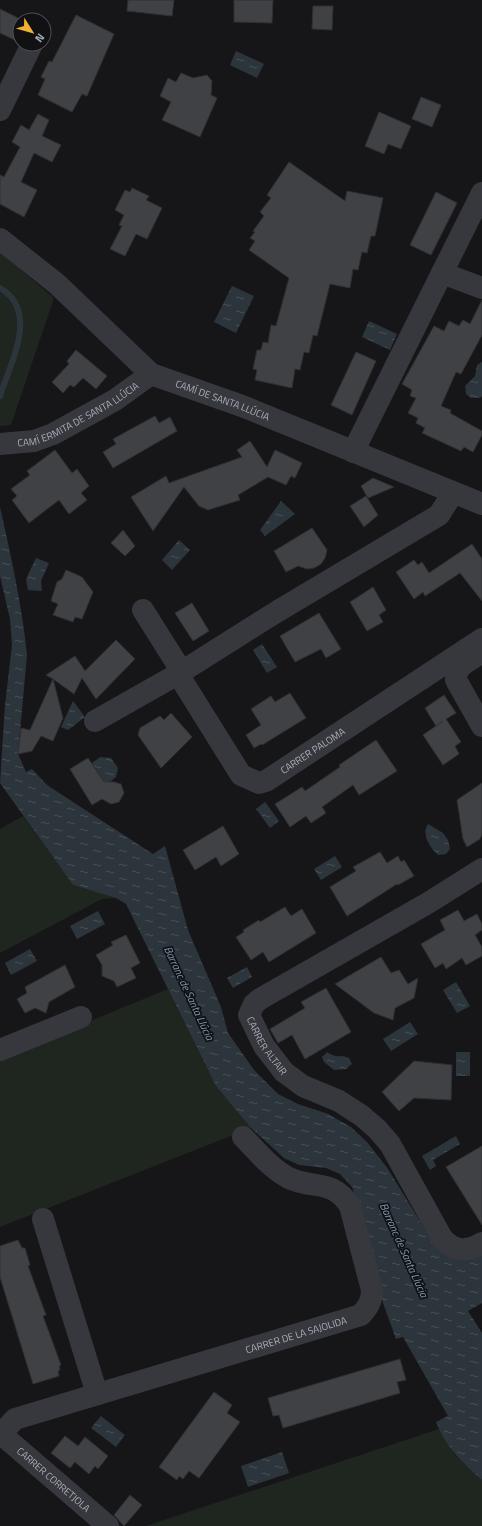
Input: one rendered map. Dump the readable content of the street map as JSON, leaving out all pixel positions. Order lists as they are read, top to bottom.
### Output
{
  "streets": {
    "street": [
      "CAMÍ DE SANTA LLÚCIA",
      "CAMÍ ERMITA DE SANTA LLÚCIA",
      "CARRER PALOMA",
      "CARRER ALTAIR",
      "CARRER DE LA SAJOLIDA",
      "CARRER CORRETJOLA"
    ]
  },
  "crossings": [
    ["CAMÍ DE SANTA LLÚCIA", "CAMÍ ERMITA DE SANTA LLÚCIA"],
    ["CARRER DE LA SAJOLIDA", "CARRER CORRETJOLA"]
  ],
  "water": ["Barranc de Santa Llúcia"],
  "north": "bottom right"
}
